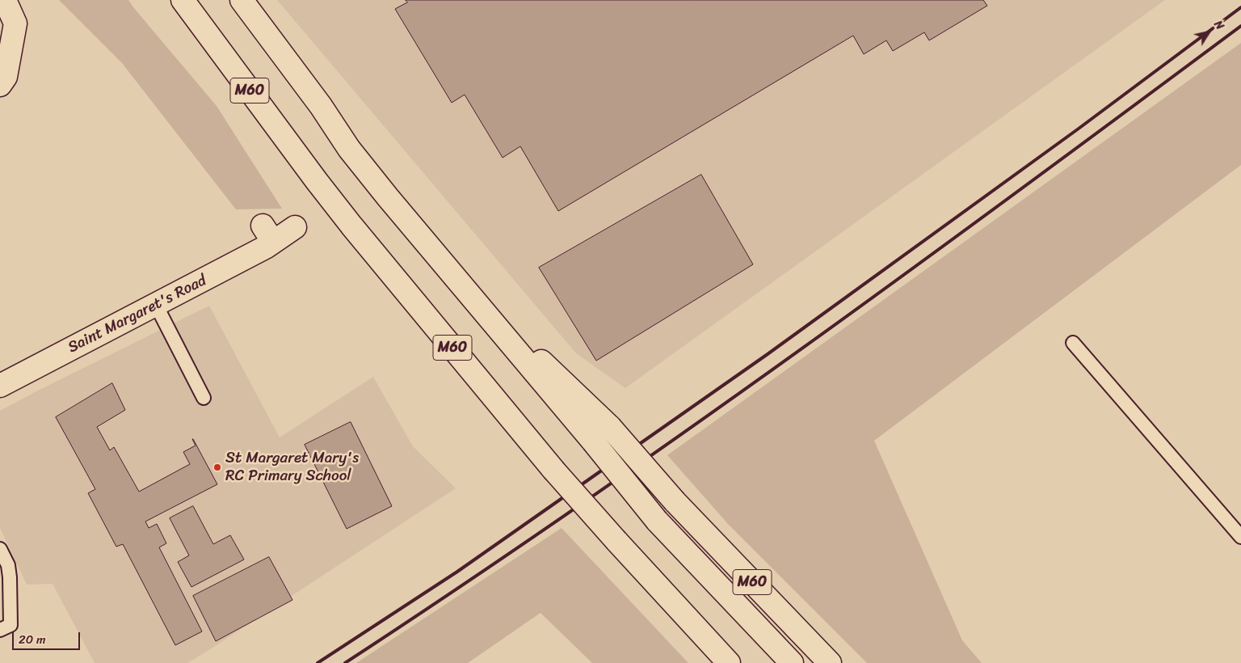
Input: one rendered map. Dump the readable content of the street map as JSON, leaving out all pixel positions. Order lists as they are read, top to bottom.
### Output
{
  "streets": {
    "main road": ["M60", "Saint Margaret's Road"]
  },
  "places": ["St Margaret Mary's RC Primary School"],
  "scale_bar": "20 m",
  "north": "top right"
}
